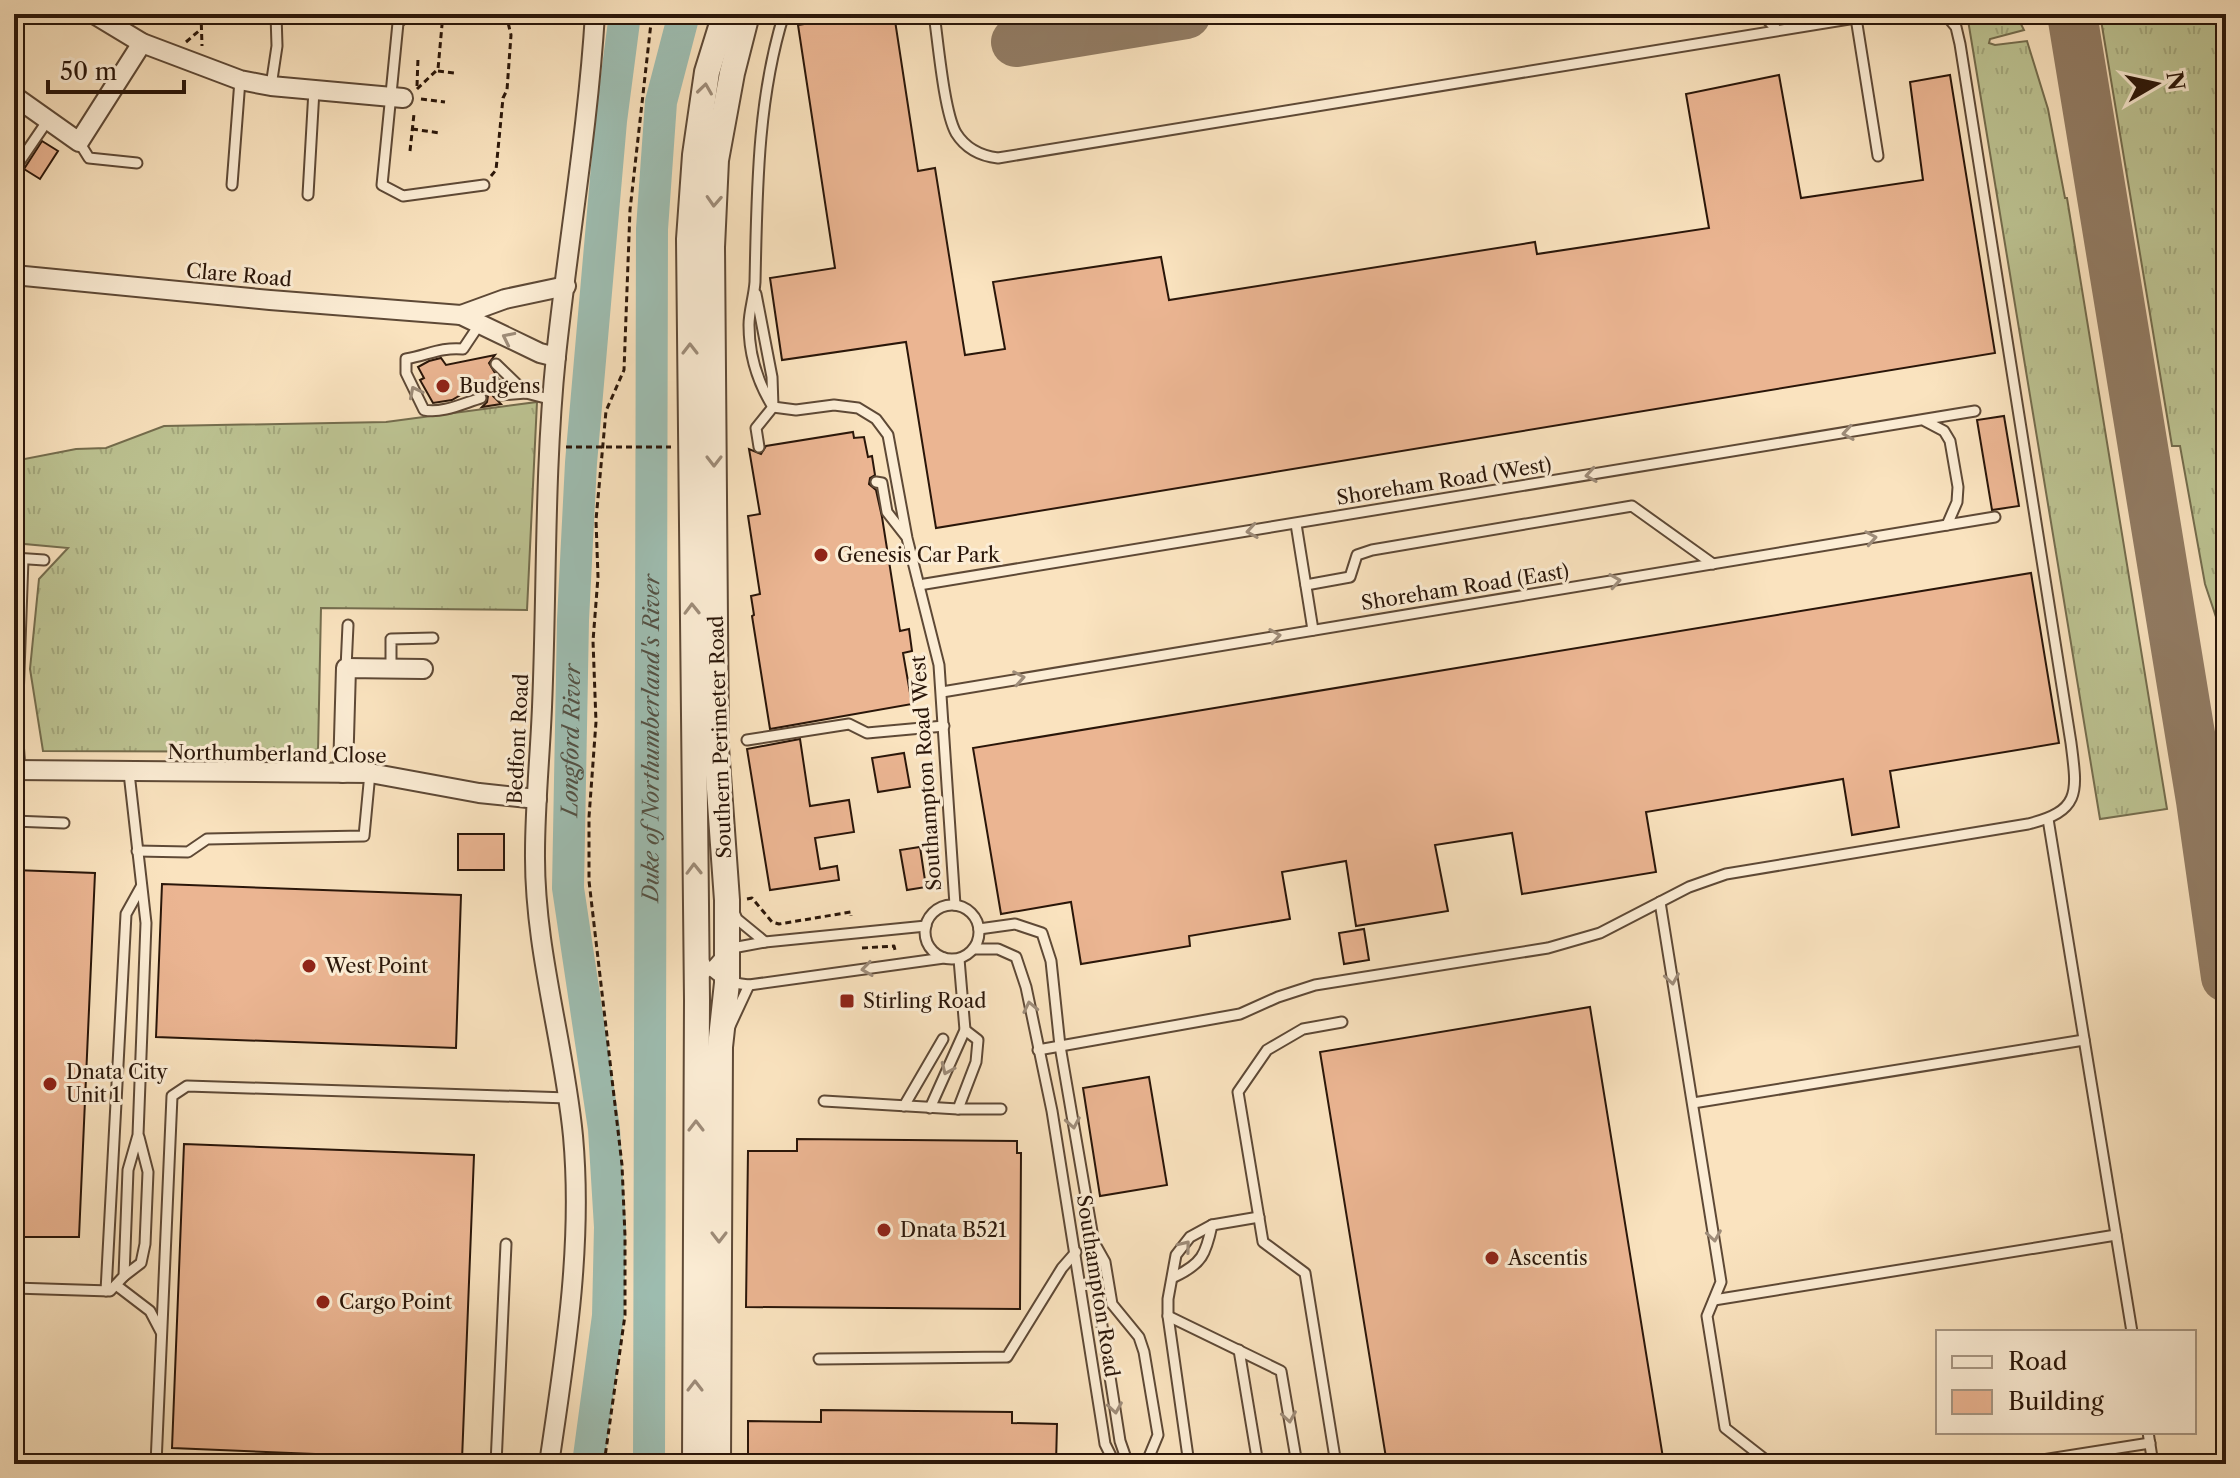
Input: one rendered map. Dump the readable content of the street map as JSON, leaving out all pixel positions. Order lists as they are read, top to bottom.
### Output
{
  "streets": {
    "street": [
      "Clare Road",
      "Southern Perimeter Road",
      "Bedfont Road",
      "Northumberland Close"
    ],
    "lane": [
      "Shoreham Road (West)",
      "Shoreham Road (East)",
      "Southampton Road West",
      "Southampton Road"
    ]
  },
  "crossings": [
    ["Clare Road", "Bedfont Road"],
    ["Shoreham Road (West)", "Southampton Road West"],
    ["Shoreham Road (East)", "Southampton Road West"],
    ["Bedfont Road", "Northumberland Close"],
    ["Southampton Road West", "Southampton Road"]
  ],
  "water": ["Duke of Northumberland's River", "Longford River"],
  "places": {
    "other": [
      "Budgens",
      "Genesis Car Park",
      "West Point",
      "Dnata City Unit 1",
      "Dnata B521",
      "Ascentis",
      "Cargo Point"
    ],
    "transit": ["Stirling Road"]
  },
  "legend": ["Road", "Building"],
  "scale_bar": "50 m",
  "north": "right"
}
